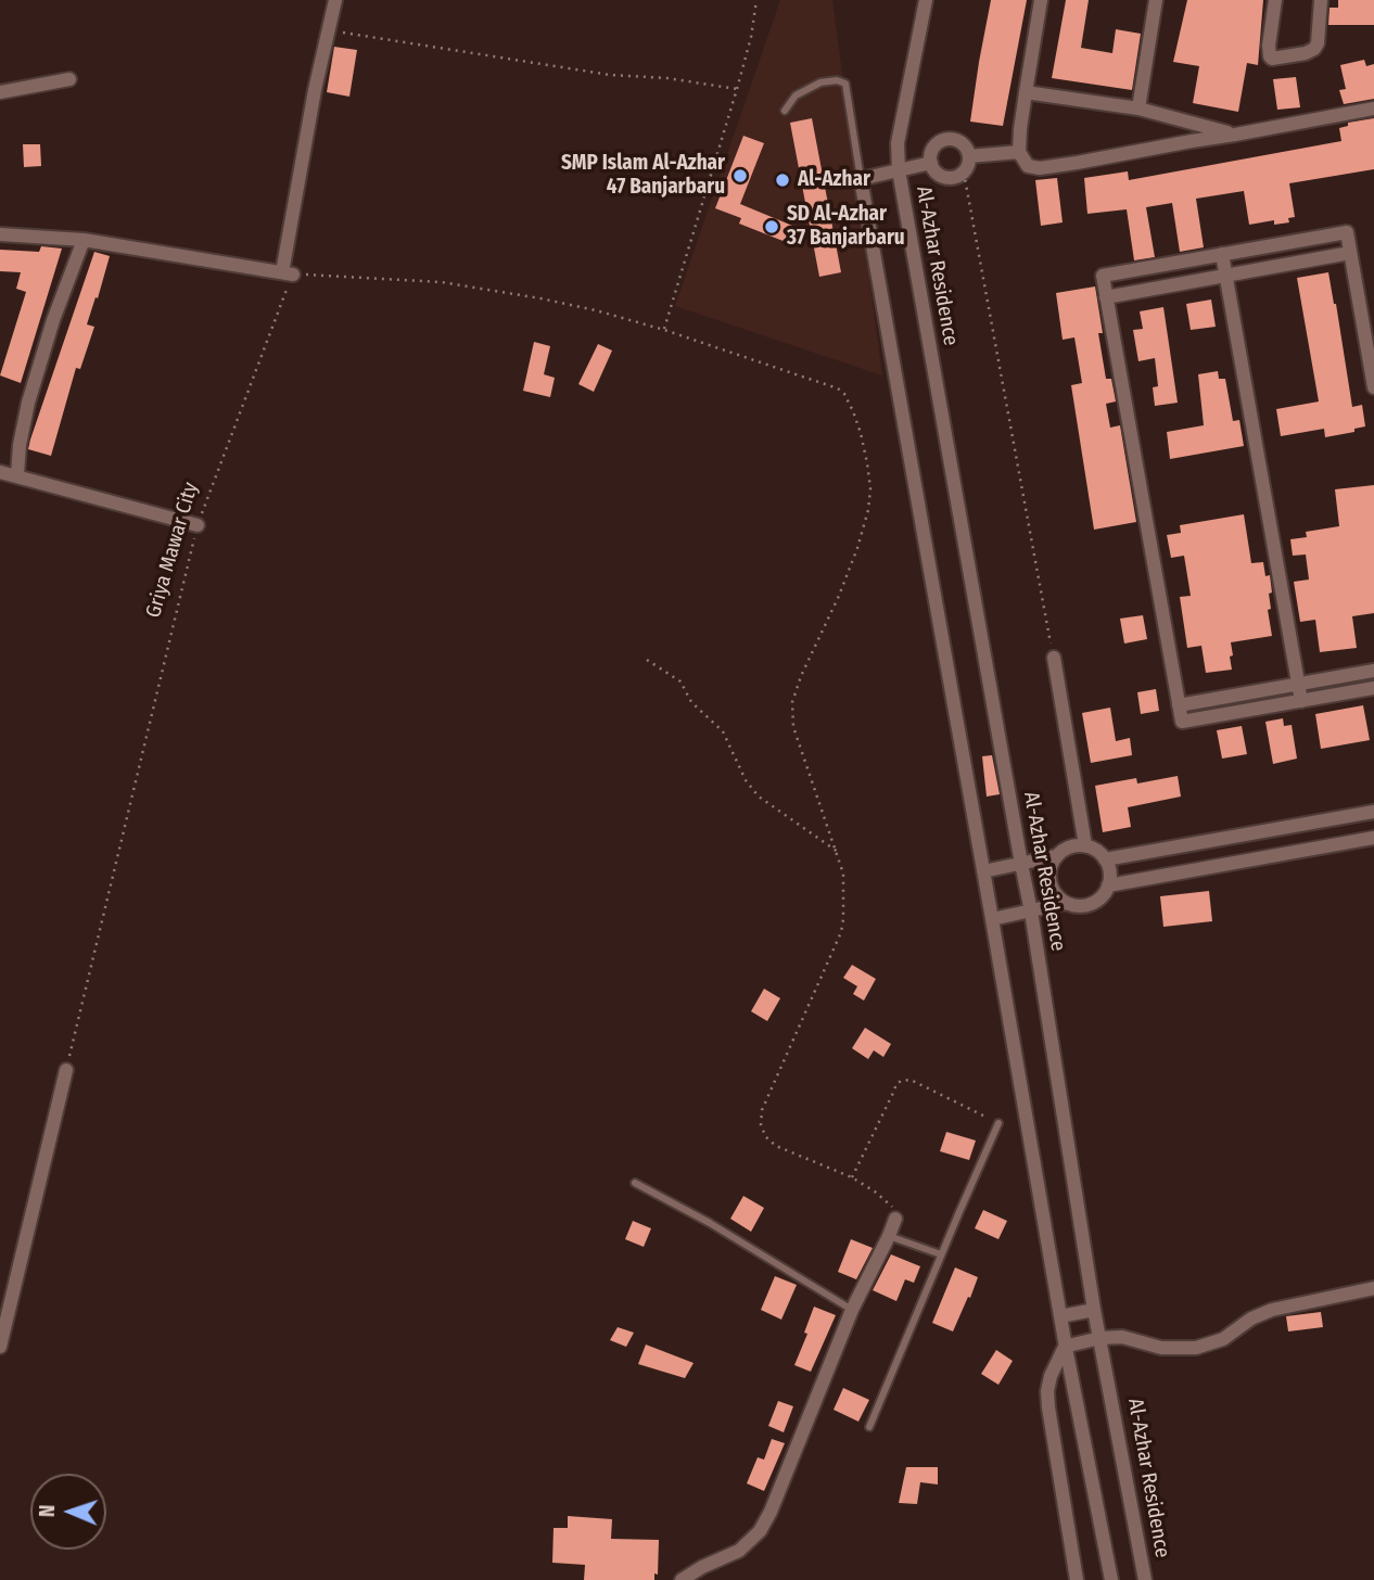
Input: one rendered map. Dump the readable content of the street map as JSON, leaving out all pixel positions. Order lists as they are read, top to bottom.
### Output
{
  "streets": {
    "street": ["Al-Azhar Residence"],
    "path": ["Griya Mawar City"]
  },
  "places": ["SMP Islam Al-Azhar 47 Banjarbaru", "Al-Azhar", "SD Al-Azhar 37 Banjarbaru"],
  "north": "left"
}
